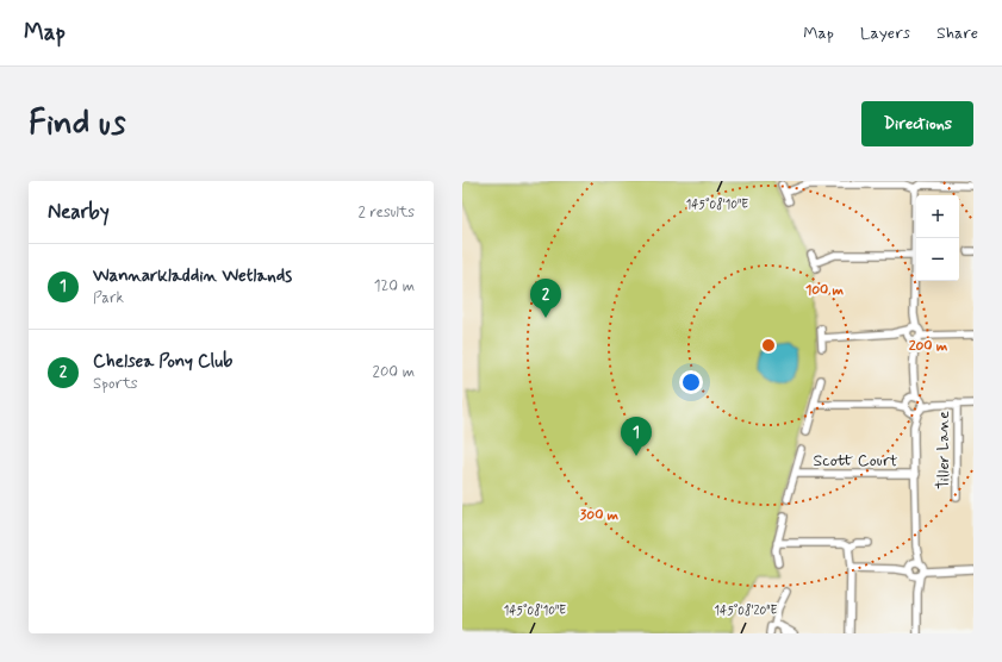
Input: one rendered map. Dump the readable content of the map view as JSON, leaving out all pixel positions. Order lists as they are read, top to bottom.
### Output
{
  "streets": {
    "street": ["Tiller Lane", "Scott Court"]
  },
  "page": {
    "header": "Map",
    "nav": ["Map", "Layers", "Share"],
    "buttons": "Directions",
    "title": "Find us",
    "heading": ["Nearby", "2 results"],
    "map_buttons": ["+", "−"],
    "list": [
      {
        "mark": "1",
        "name": "Wannarkladdin Wetlands",
        "note": "Park",
        "value": "120 m"
      },
      {
        "mark": "2",
        "name": "Chelsea Pony Club",
        "note": "Sports",
        "value": "200 m"
      }
    ],
    "pins": ["2", "1"]
  },
  "coordinates": ["145°08'10\"E", "145°08'20\"E"],
  "rings": ["100 m", "200 m", "300 m"]
}
